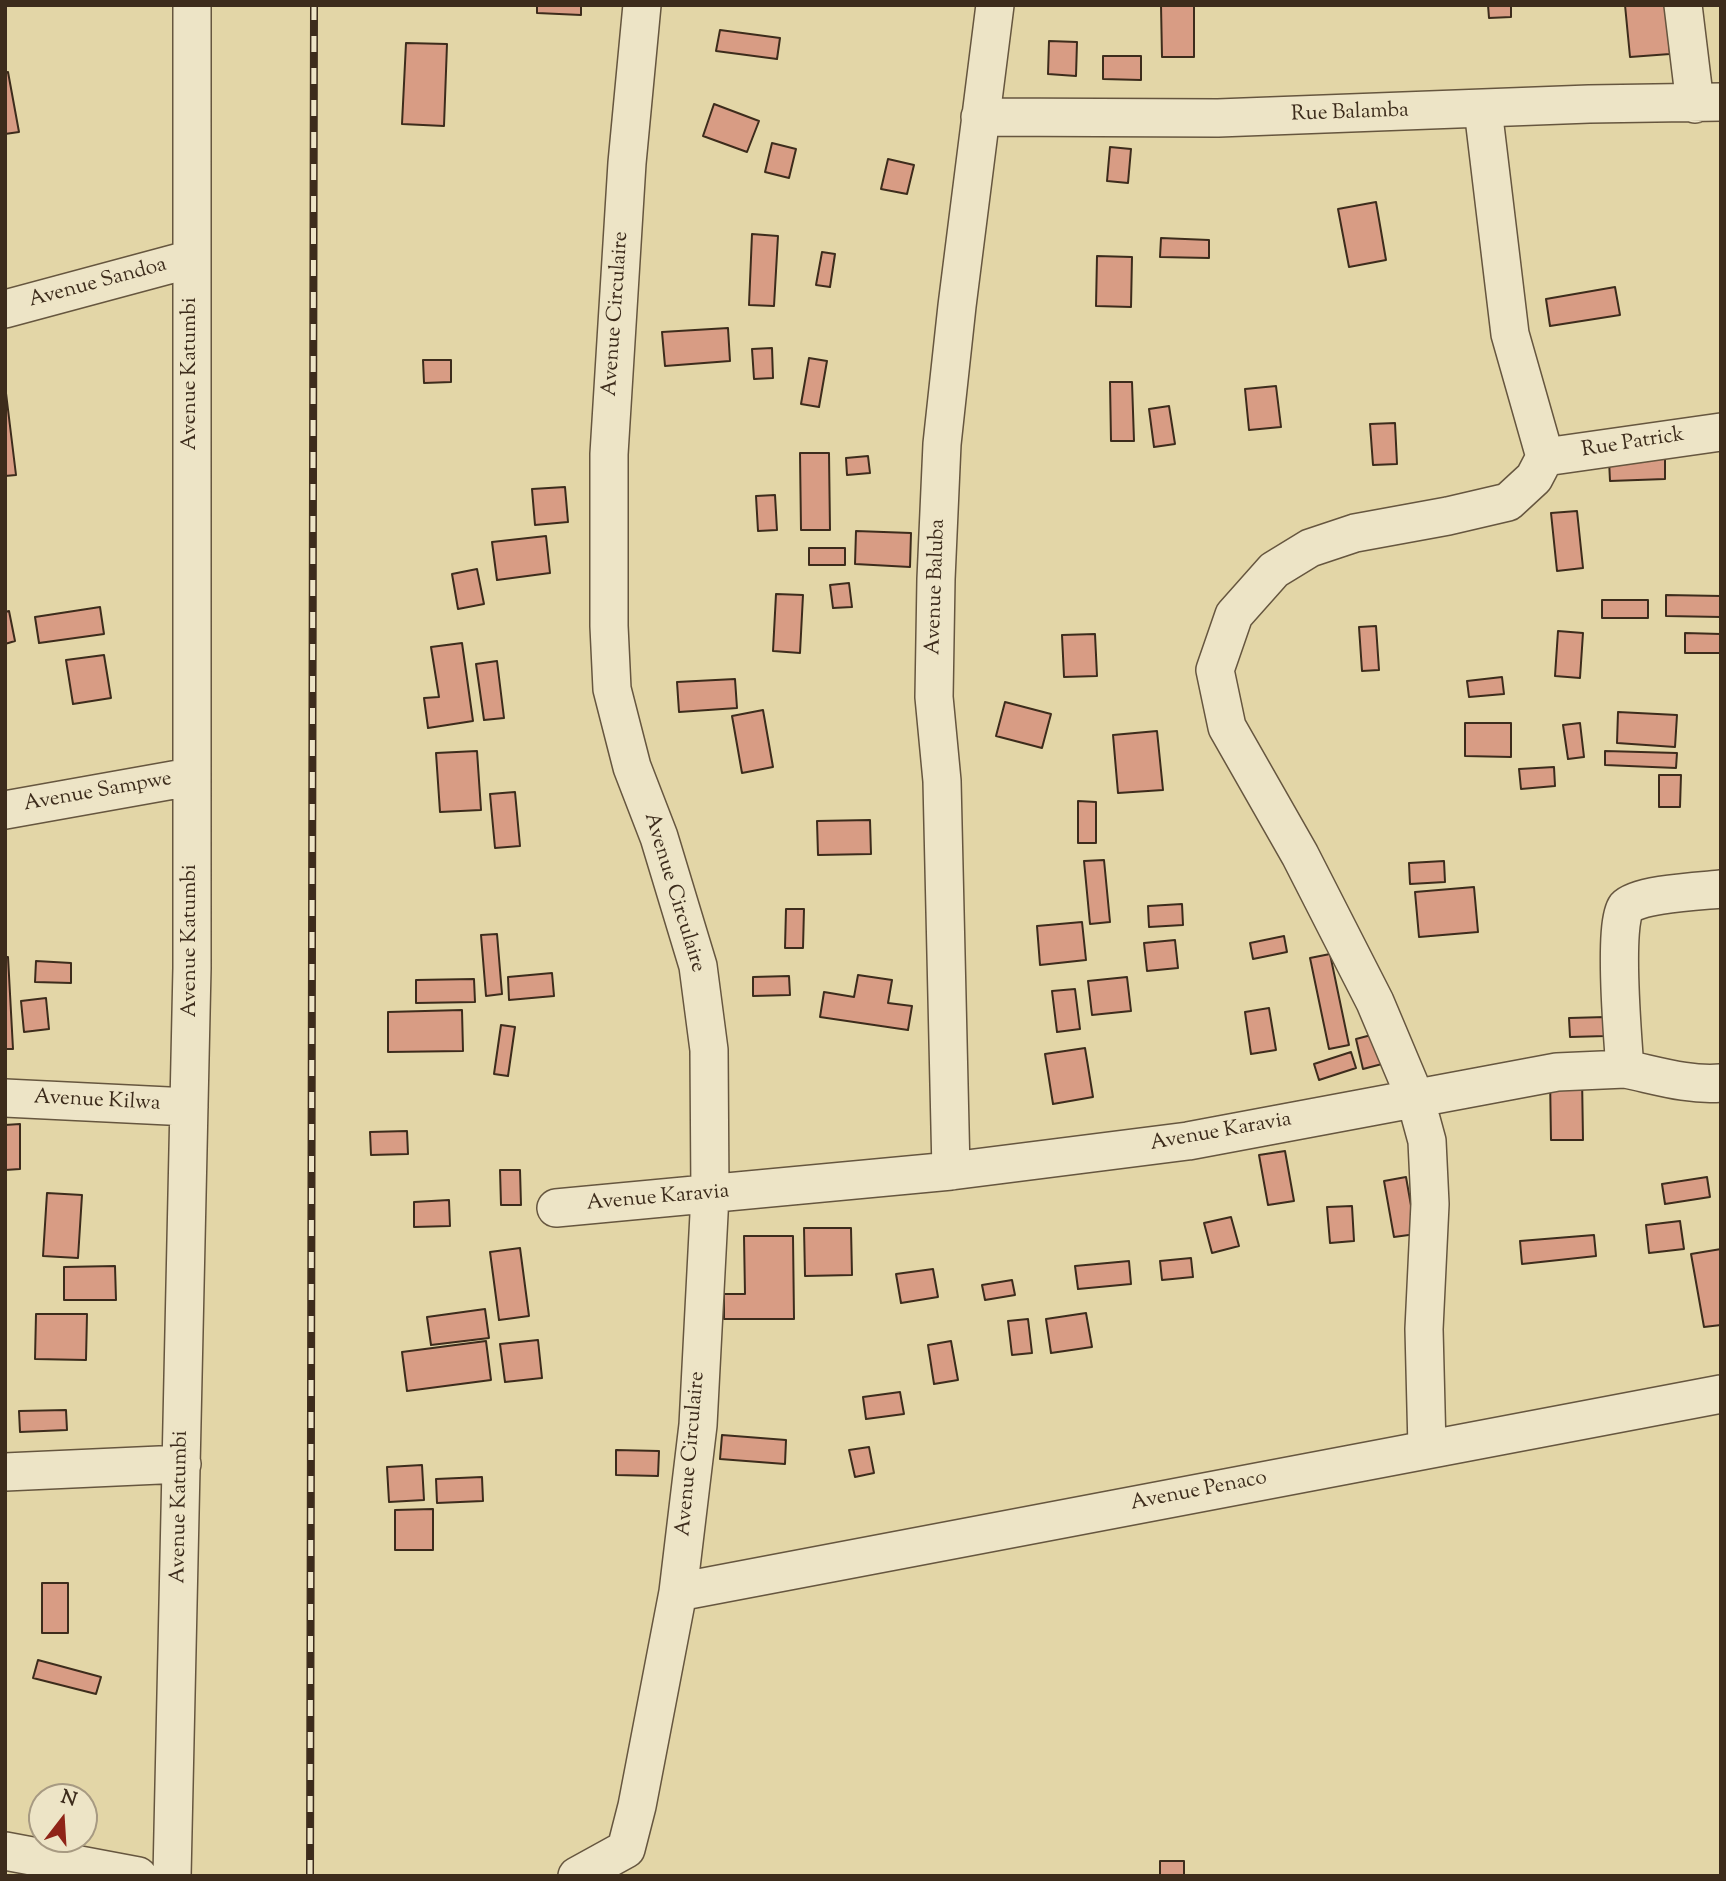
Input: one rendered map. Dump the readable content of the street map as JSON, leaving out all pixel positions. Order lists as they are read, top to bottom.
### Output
{
  "streets": {
    "street": [
      "Rue Balamba",
      "Avenue Sandoa",
      "Avenue Circulaire",
      "Avenue Katumbi",
      "Rue Patrick",
      "Avenue Baluba",
      "Avenue Sampwe",
      "Avenue Kilwa",
      "Avenue Karavia",
      "Avenue Penaco"
    ]
  },
  "crossings": [
    ["Rue Balamba", "Avenue Baluba"],
    ["Avenue Sandoa", "Avenue Katumbi"],
    ["Avenue Circulaire", "Avenue Karavia"],
    ["Avenue Circulaire", "Avenue Penaco"],
    ["Avenue Katumbi", "Avenue Sampwe"],
    ["Avenue Katumbi", "Avenue Kilwa"],
    ["Avenue Baluba", "Avenue Karavia"]
  ],
  "north": "top"
}
